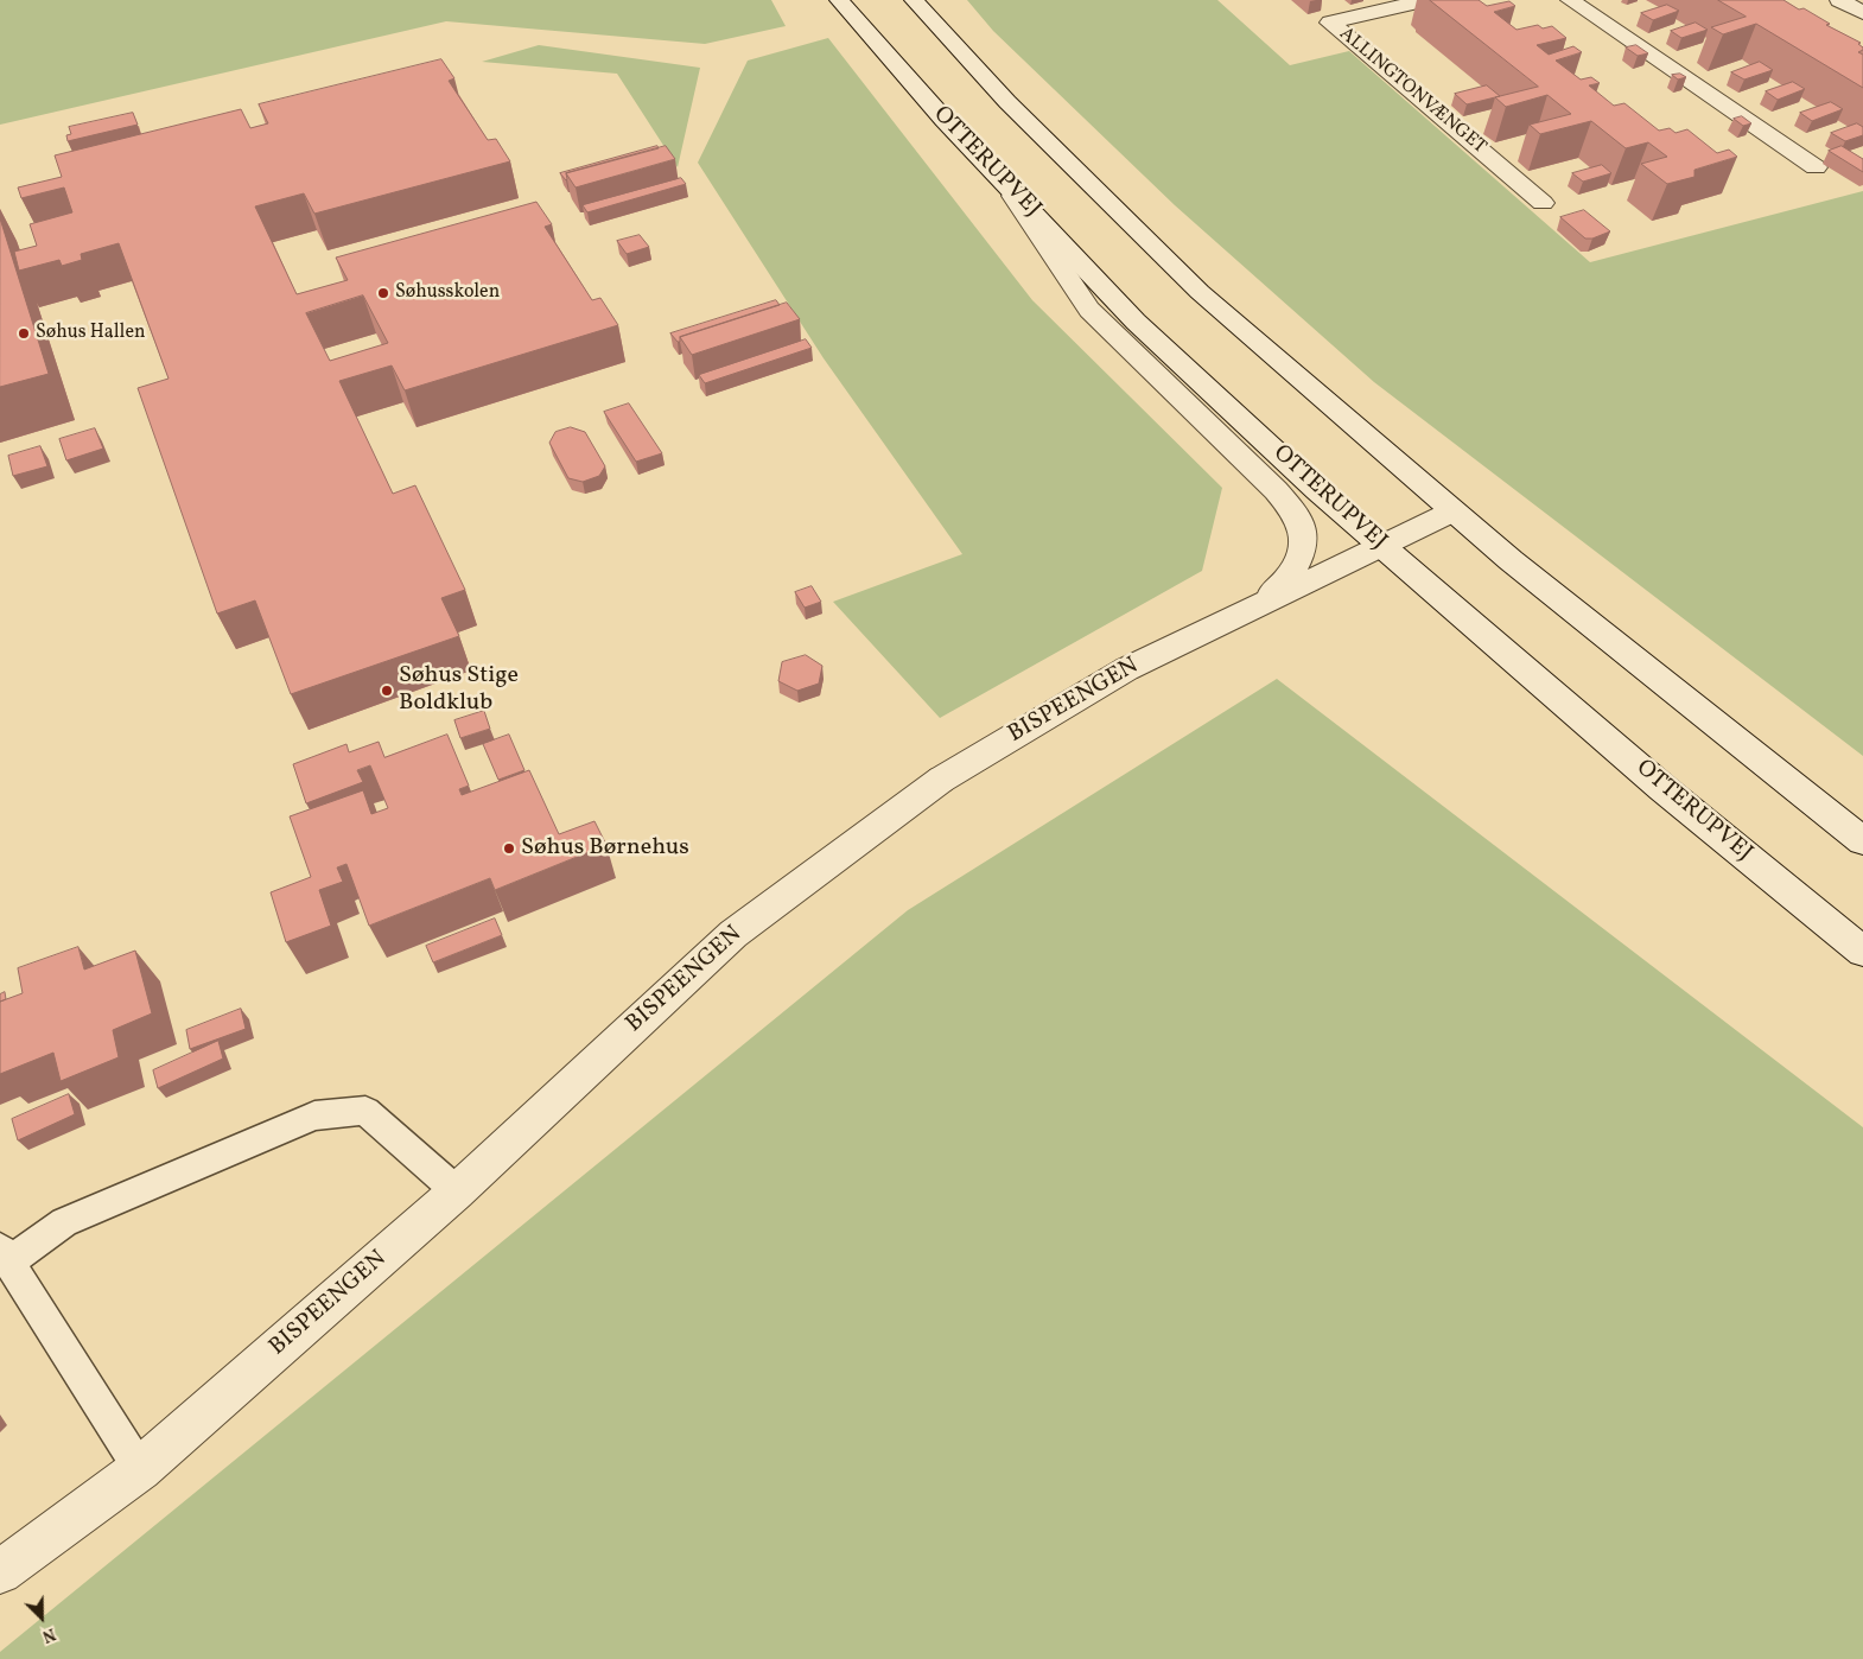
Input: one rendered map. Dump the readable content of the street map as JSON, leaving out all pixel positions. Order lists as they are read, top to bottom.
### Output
{
  "streets": {
    "street": ["ALLINGTONVÆNGET", "OTTERUPVEJ", "BISPEENGEN"]
  },
  "crossings": [
    ["OTTERUPVEJ", "BISPEENGEN"]
  ],
  "places": [
    "Søhusskolen",
    "Søhus Hallen",
    "Søhus Stige Boldklub",
    "Søhus Børnehus"
  ],
  "north": "bottom right"
}
